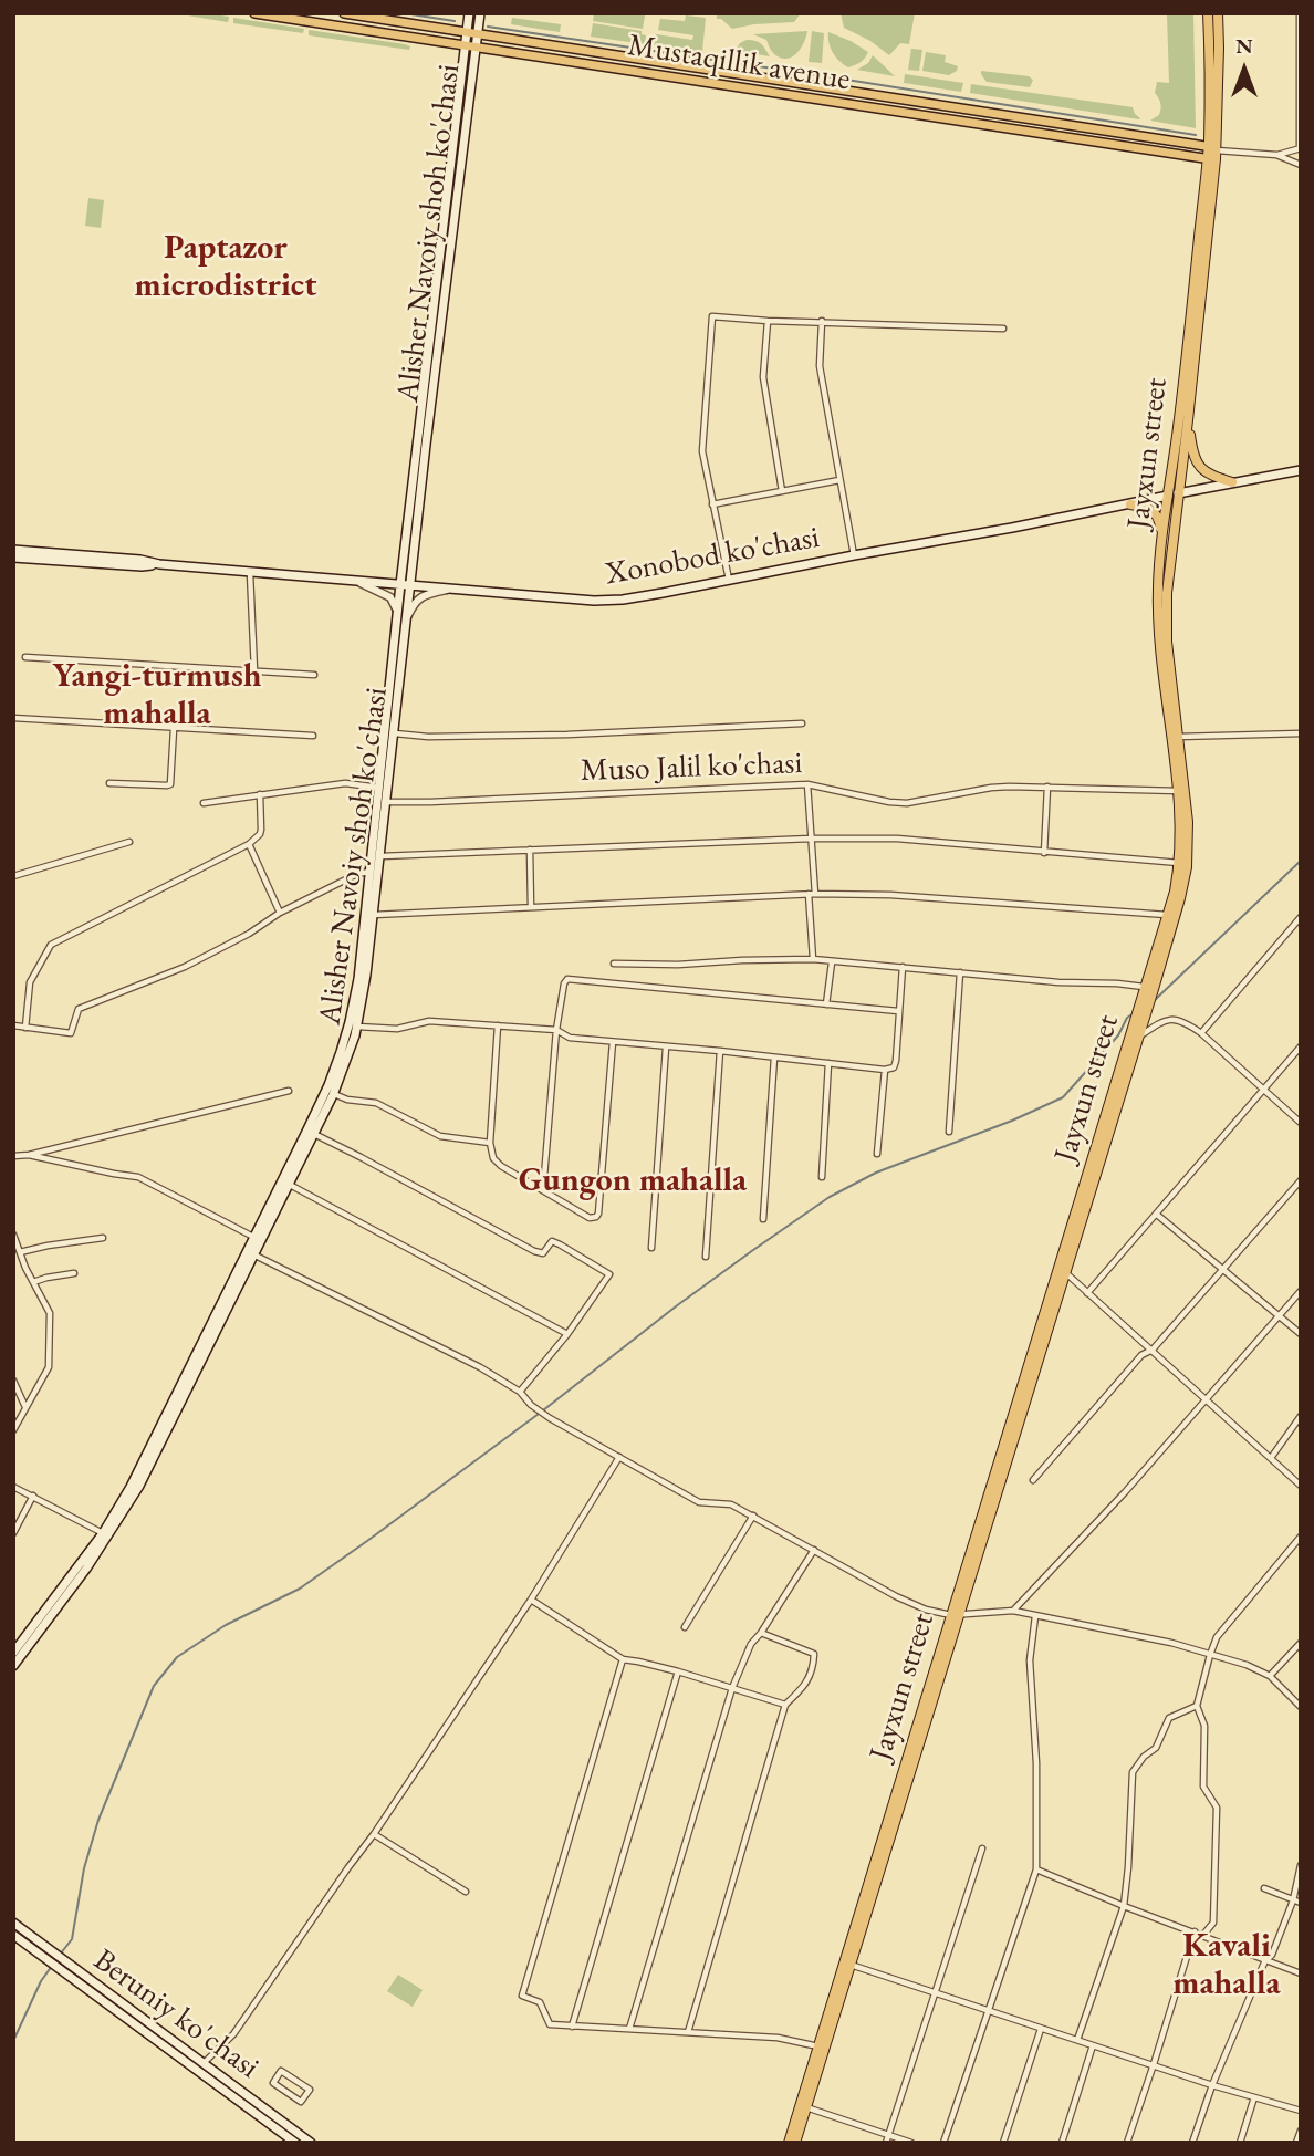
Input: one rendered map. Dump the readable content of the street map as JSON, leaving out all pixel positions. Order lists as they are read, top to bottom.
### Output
{
  "streets": {
    "highway": ["Jayxun street"],
    "main road": [
      "Mustaqillik avenue",
      "Alisher Navoiy shoh ko'chasi",
      "Xonobod ko'chasi",
      "Beruniy ko'chasi"
    ],
    "street": ["Muso Jalil ko'chasi"]
  },
  "crossings": [
    ["Mustaqillik avenue", "Alisher Navoiy shoh ko'chasi"],
    ["Mustaqillik avenue", "Jayxun street"],
    ["Alisher Navoiy shoh ko'chasi", "Xonobod ko'chasi"],
    ["Alisher Navoiy shoh ko'chasi", "Muso Jalil ko'chasi"],
    ["Jayxun street", "Xonobod ko'chasi"],
    ["Jayxun street", "Muso Jalil ko'chasi"]
  ],
  "districts": [
    "Paрtazor microdistrict",
    "Yangi-turmush mahalla",
    "Gungon mahalla",
    "Kavali mahalla"
  ],
  "north": "top"
}
